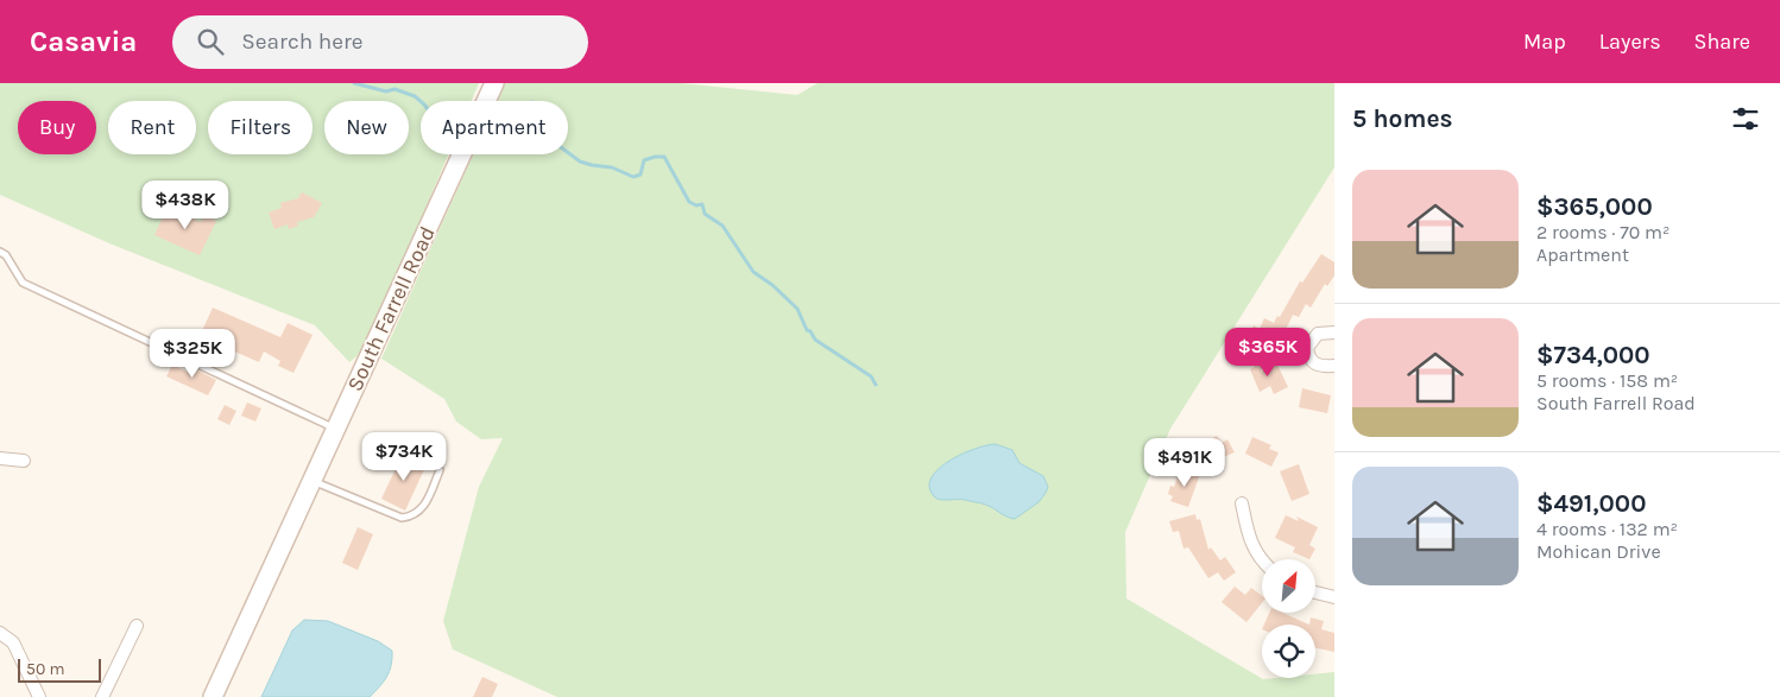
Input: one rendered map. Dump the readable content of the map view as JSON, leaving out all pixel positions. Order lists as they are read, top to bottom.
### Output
{
  "streets": {
    "street": ["South Farrell Road"]
  },
  "scale_bar": "50 m",
  "north": "top right",
  "page": {
    "header": "Casavia",
    "search": "Search here",
    "nav": ["Map", "Layers", "Share"],
    "heading": "5 homes",
    "chip": [
      "Buy",
      "Rent",
      "Filters",
      "New",
      "Apartment"
    ],
    "list": [
      {
        "name": "$365,000",
        "note": "2 rooms · 70 m² · Apartment"
      },
      {
        "name": "$734,000",
        "note": "5 rooms · 158 m² · South Farrell Road"
      },
      {
        "name": "$491,000",
        "note": "4 rooms · 132 m² · Mohican Drive"
      }
    ],
    "price": [
      "$438K",
      "$365K",
      "$325K",
      "$734K",
      "$491K"
    ],
    "scale": "50 m"
  }
}
